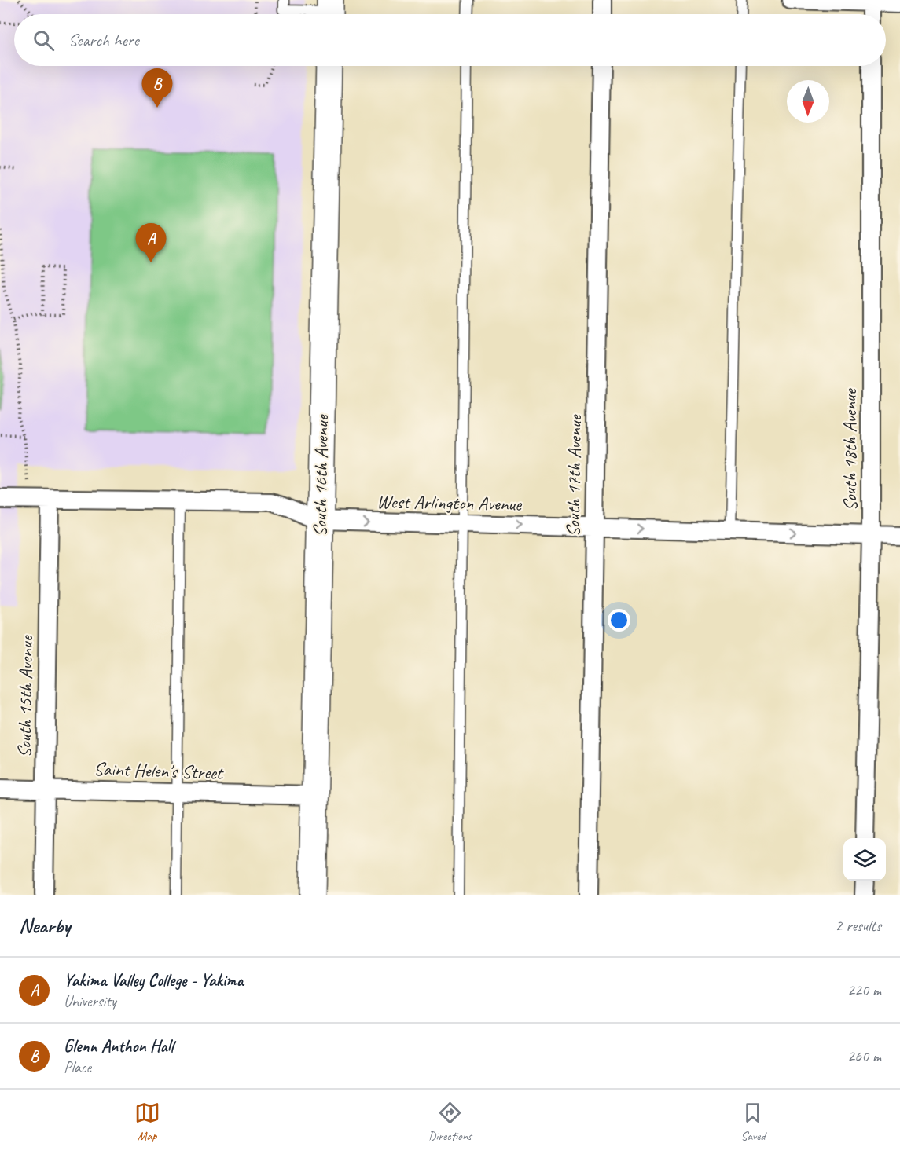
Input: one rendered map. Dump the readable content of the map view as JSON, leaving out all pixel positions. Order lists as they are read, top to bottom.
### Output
{
  "streets": {
    "main road": ["South 16th Avenue"],
    "street": [
      "South 18th Avenue",
      "South 17th Avenue",
      "West Arlington Avenue",
      "South 15th Avenue",
      "Saint Helen's Street"
    ]
  },
  "crossings": [
    ["South 18th Avenue", "West Arlington Avenue"],
    ["South 16th Avenue", "West Arlington Avenue"],
    ["South 16th Avenue", "Saint Helen's Street"],
    ["South 17th Avenue", "West Arlington Avenue"],
    ["West Arlington Avenue", "South 15th Avenue"],
    ["South 15th Avenue", "Saint Helen's Street"]
  ],
  "one_way": ["West Arlington Avenue"],
  "north": "bottom",
  "page": {
    "search": "Search here",
    "pins": ["B", "A"],
    "heading": ["Nearby", "2 results"],
    "list": [
      {
        "mark": "A",
        "name": "Yakima Valley College - Yakima",
        "note": "University",
        "value": "220 m"
      },
      {
        "mark": "B",
        "name": "Glenn Anthon Hall",
        "note": "Place",
        "value": "260 m"
      }
    ],
    "nav": ["Map", "Directions", "Saved"]
  }
}
